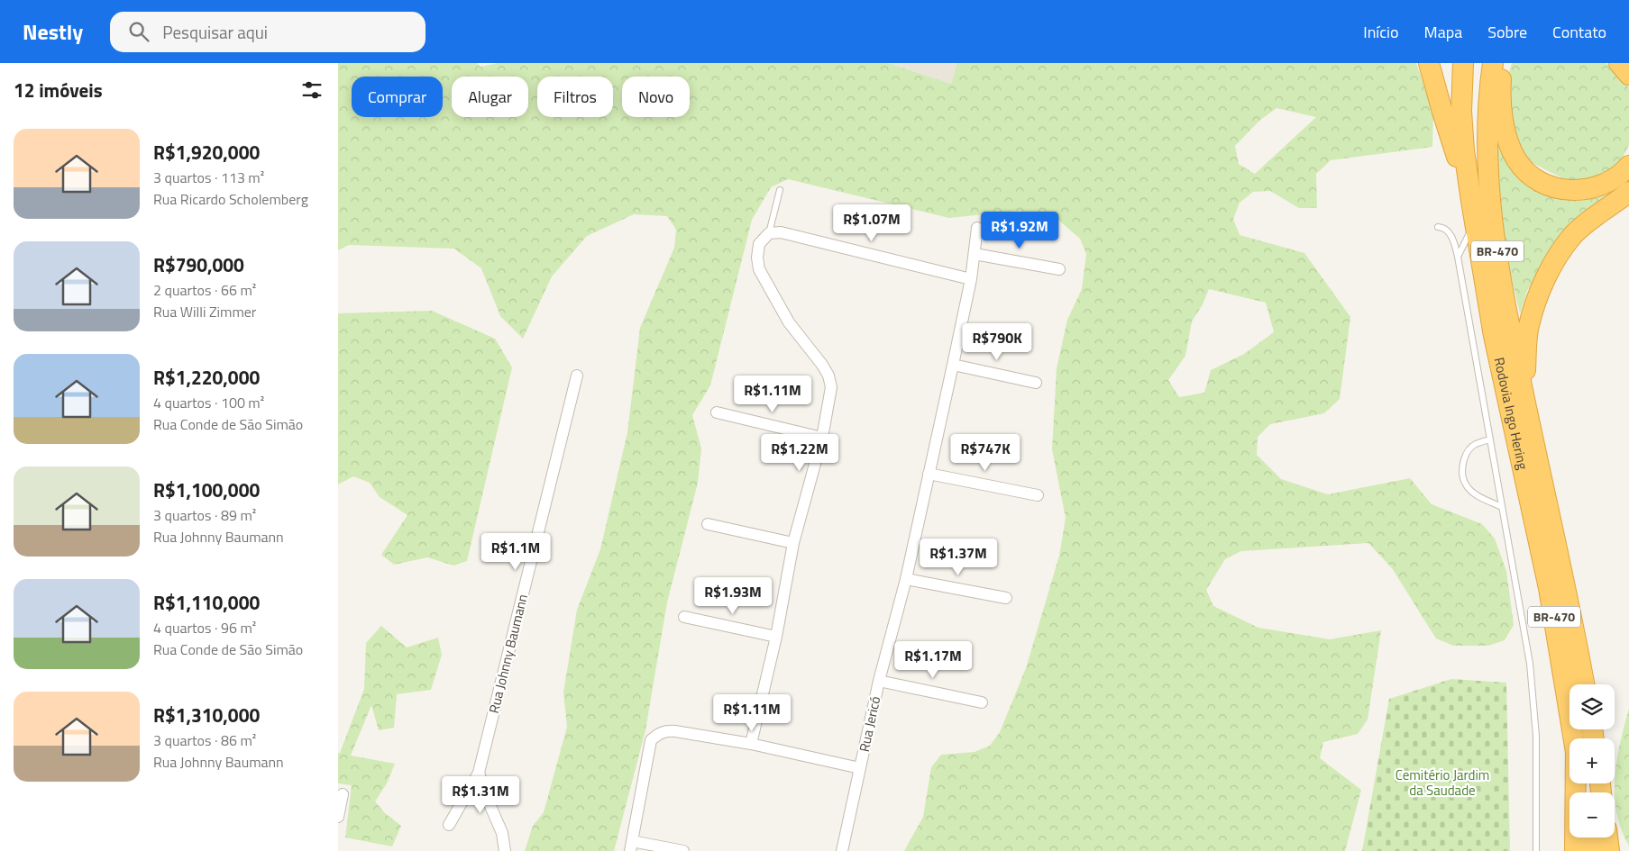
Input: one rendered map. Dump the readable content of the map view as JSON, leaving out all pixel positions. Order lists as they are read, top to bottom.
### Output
{
  "streets": {
    "highway": ["BR-470", "Rodovia Ingo Hering"],
    "street": ["Rua Johnny Baumann", "Rua Jericó"]
  },
  "parks": ["Cemitério Jardim da Saudade"],
  "page": {
    "header": "Nestly",
    "search": "Pesquisar aqui",
    "nav": [
      "Início",
      "Mapa",
      "Sobre",
      "Contato"
    ],
    "heading": "12 imóveis",
    "chip": [
      "Comprar",
      "Alugar",
      "Filtros",
      "Novo"
    ],
    "list": [
      {
        "name": "R$1,920,000",
        "note": "3 quartos · 113 m² · Rua Ricardo Scholemberg"
      },
      {
        "name": "R$790,000",
        "note": "2 quartos · 66 m² · Rua Willi Zimmer"
      },
      {
        "name": "R$1,220,000",
        "note": "4 quartos · 100 m² · Rua Conde de São Simão"
      },
      {
        "name": "R$1,100,000",
        "note": "3 quartos · 89 m² · Rua Johnny Baumann"
      },
      {
        "name": "R$1,110,000",
        "note": "4 quartos · 96 m² · Rua Conde de São Simão"
      },
      {
        "name": "R$1,310,000",
        "note": "3 quartos · 86 m² · Rua Johnny Baumann"
      }
    ],
    "price": [
      "R$1.07M",
      "R$1.92M",
      "R$790K",
      "R$1.11M",
      "R$1.22M",
      "R$747K",
      "R$1.1M",
      "R$1.37M",
      "R$1.93M",
      "R$1.17M",
      "R$1.11M",
      "R$1.31M"
    ],
    "map_buttons": ["+", "−"]
  }
}
